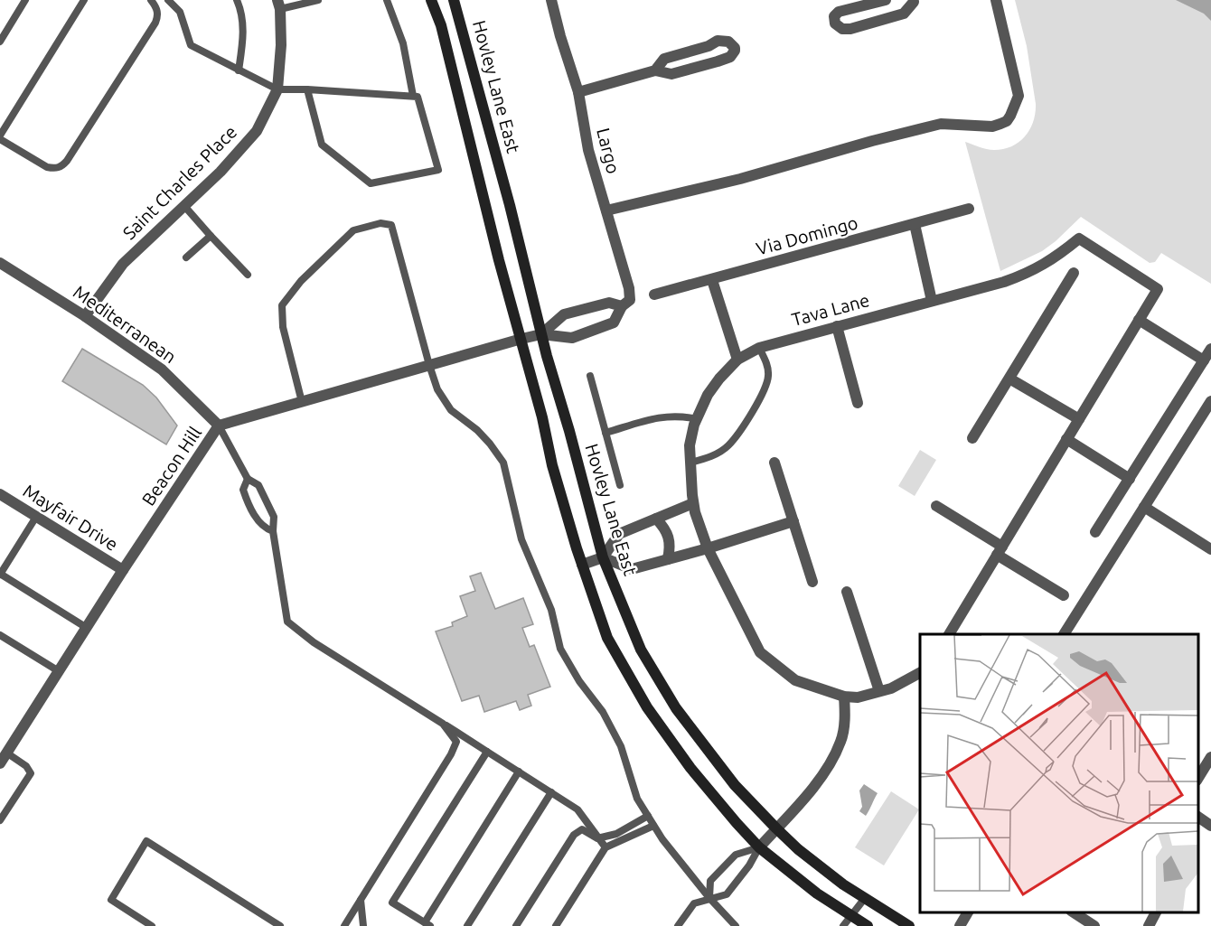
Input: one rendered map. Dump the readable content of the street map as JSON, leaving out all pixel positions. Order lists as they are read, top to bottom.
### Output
{
  "streets": {
    "main road": ["Hovley Lane East"],
    "street": [
      "Largo",
      "Saint Charles Place",
      "Via Domingo",
      "Tava Lane",
      "Mediterranean",
      "Beacon Hill",
      "Mayfair Drive"
    ]
  },
  "crossings": [
    ["Hovley Lane East", "Largo"],
    ["Largo", "Beacon Hill"],
    ["Saint Charles Place", "Mediterranean"],
    ["Mediterranean", "Beacon Hill"],
    ["Beacon Hill", "Mayfair Drive"]
  ]
}
